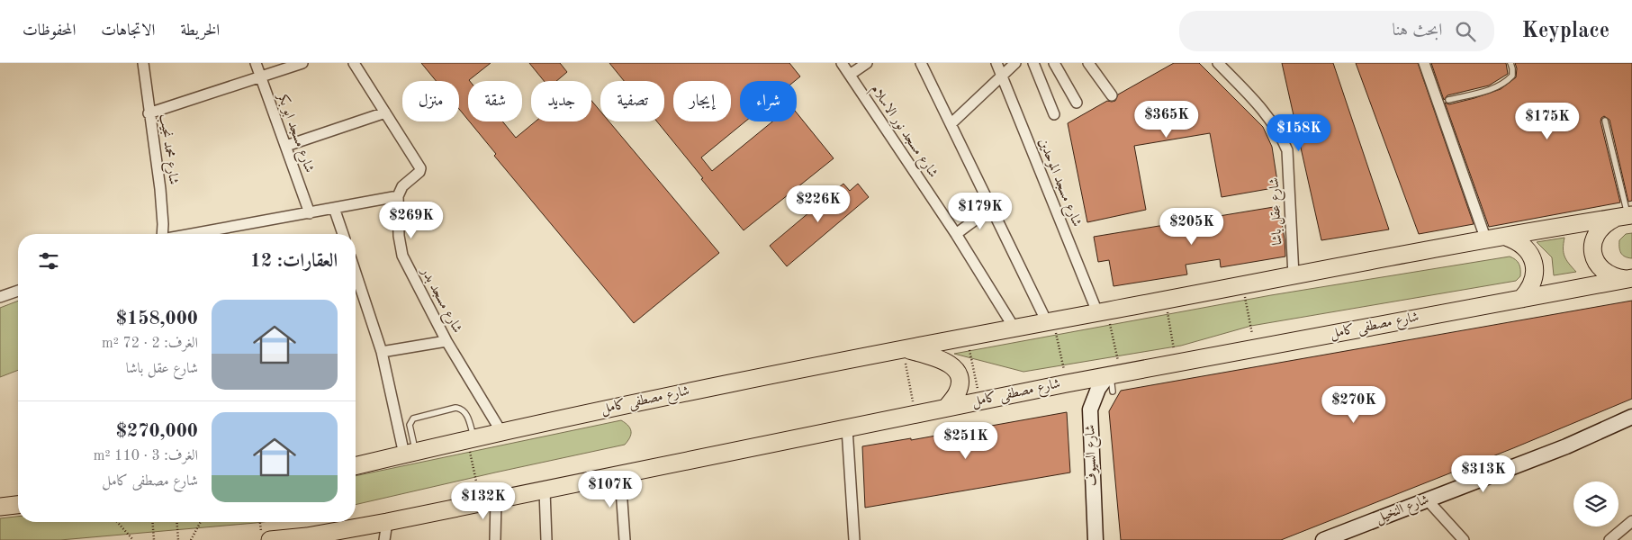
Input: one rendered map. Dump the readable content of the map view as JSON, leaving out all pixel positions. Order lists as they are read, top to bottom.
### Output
{
  "streets": {
    "main road": ["شارع مصطفى كامل", "شارع السيوف", "شارع النخيل"],
    "street": [
      "شارع مسجد نور الاسلام",
      "شارع مسجد ابو بكر",
      "شارع محمد نجيب",
      "شارع مسجد الموحدين",
      "شارع عقل باشا",
      "شارع مسجد بدر"
    ]
  },
  "crossings": [
    ["شارع مسجد نور الاسلام", "شارع مصطفى كامل"],
    ["شارع مسجد الموحدين", "شارع مصطفى كامل"],
    ["شارع عقل باشا", "شارع مصطفى كامل"],
    ["شارع مسجد بدر", "شارع مصطفى كامل"],
    ["شارع مصطفى كامل", "شارع السيوف"]
  ],
  "page": {
    "header": "Keyplace",
    "search": "ابحث هنا",
    "nav": ["الخريطة", "الاتجاهات", "المحفوظات"],
    "chip": [
      "شراء",
      "إيجار",
      "تصفية",
      "جديد",
      "شقة",
      "منزل"
    ],
    "price": [
      "$365K",
      "$175K",
      "$158K",
      "$226K",
      "$179K",
      "$269K",
      "$205K",
      "$270K",
      "$251K",
      "$313K",
      "$107K",
      "$132K"
    ],
    "heading": "العقارات: 12",
    "list": [
      {
        "name": "$158,000",
        "note": "الغرف: 2 · 72 m² · شارع عقل باشا"
      },
      {
        "name": "$270,000",
        "note": "الغرف: 3 · 110 m² · شارع مصطفى كامل"
      }
    ]
  }
}
